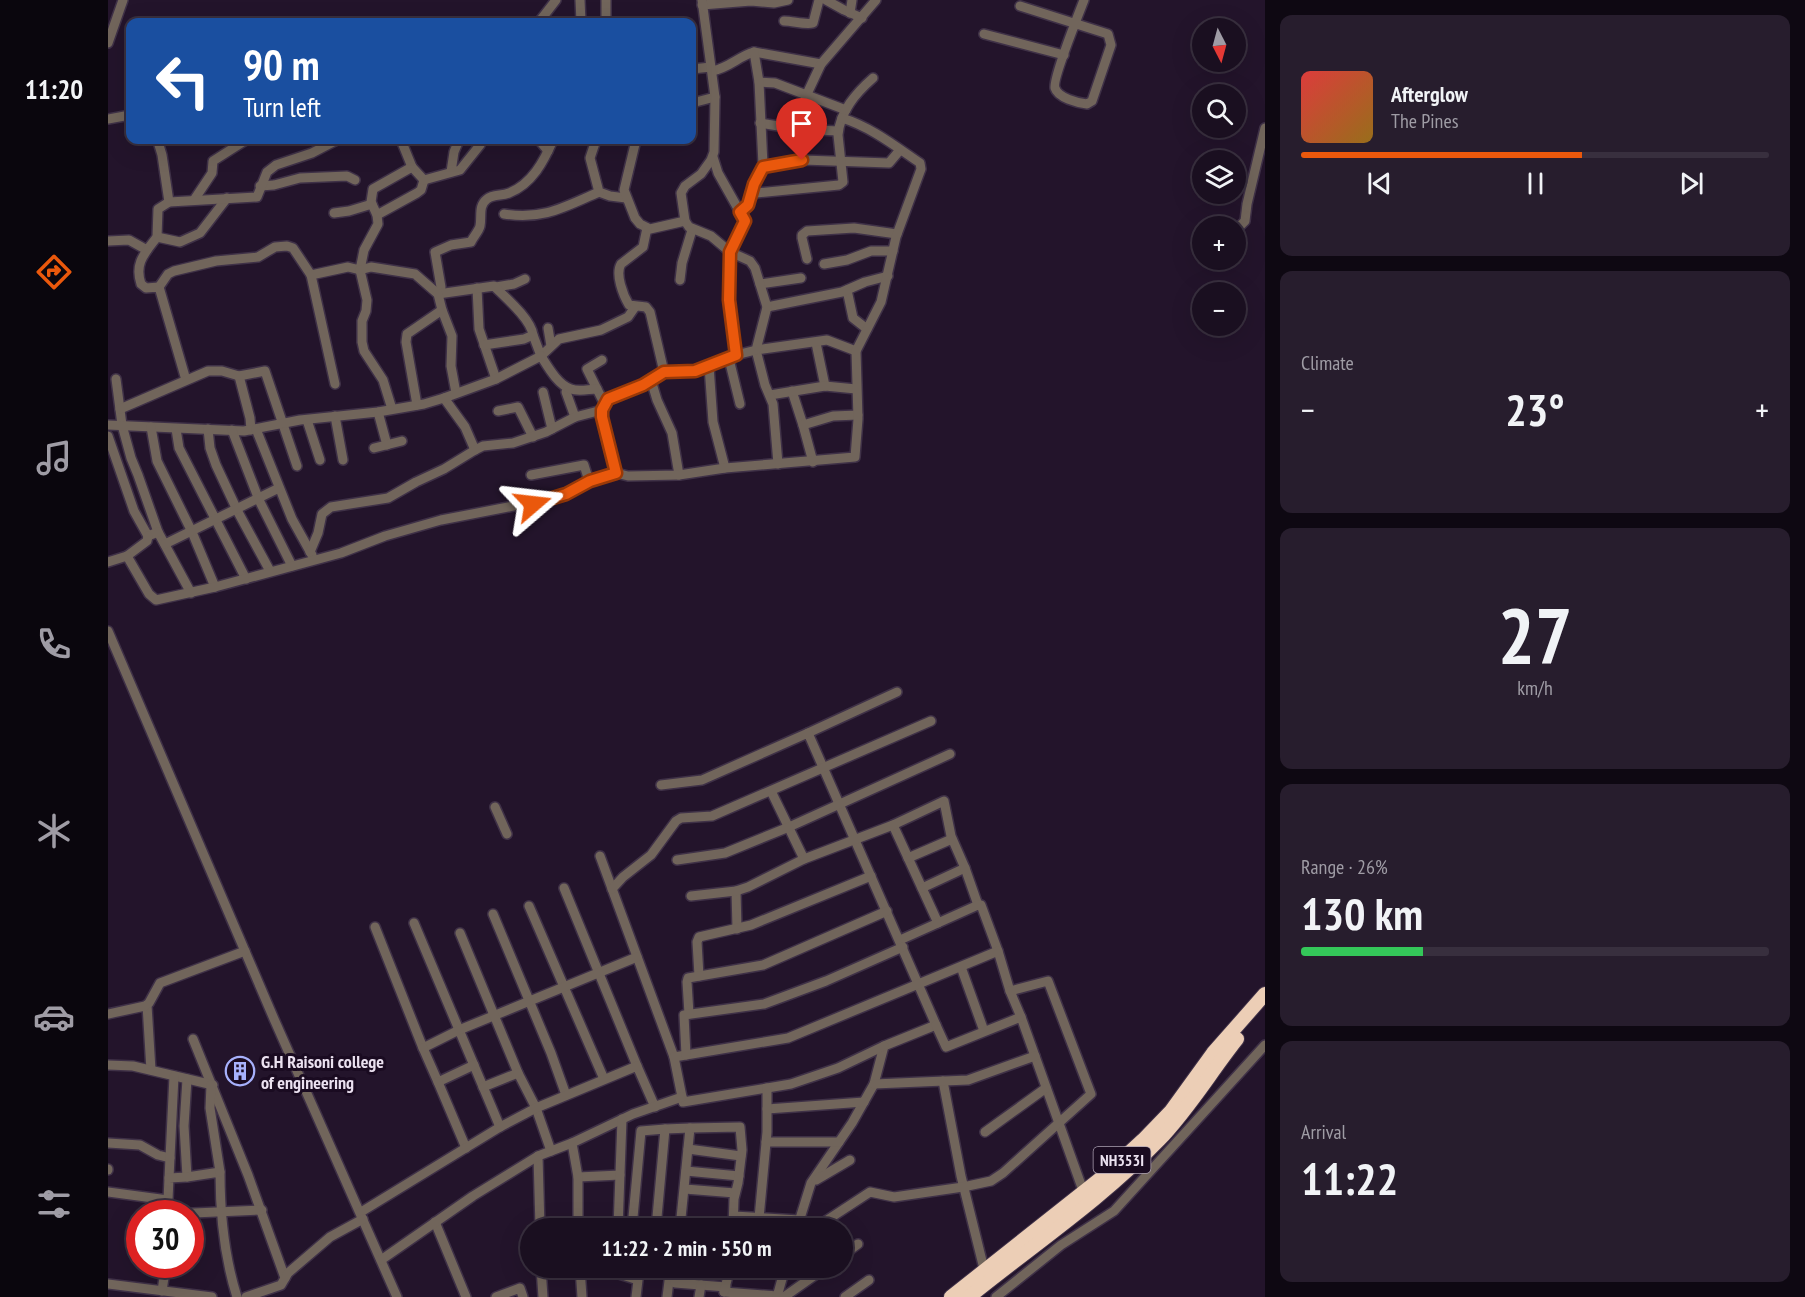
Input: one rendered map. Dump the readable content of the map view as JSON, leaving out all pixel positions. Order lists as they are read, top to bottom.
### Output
{
  "streets": {
    "highway": ["NH353I"]
  },
  "places": {
    "building": ["G.H Raisoni college of engineering"]
  },
  "north": "bottom",
  "page": {
    "tabs": "11:20",
    "map_buttons": ["+", "−"],
    "turn": ["90 m", "Turn left"],
    "song": ["Afterglow", "The Pines"],
    "tile": [
      "Climate",
      ["27", "km/h"],
      ["Range · 26%", "130 km"],
      ["Arrival", "11:22"]
    ],
    "heat": ["−", "23°", "+"],
    "limit": "30",
    "trip": "11:22 · 2 min · 550 m"
  }
}
